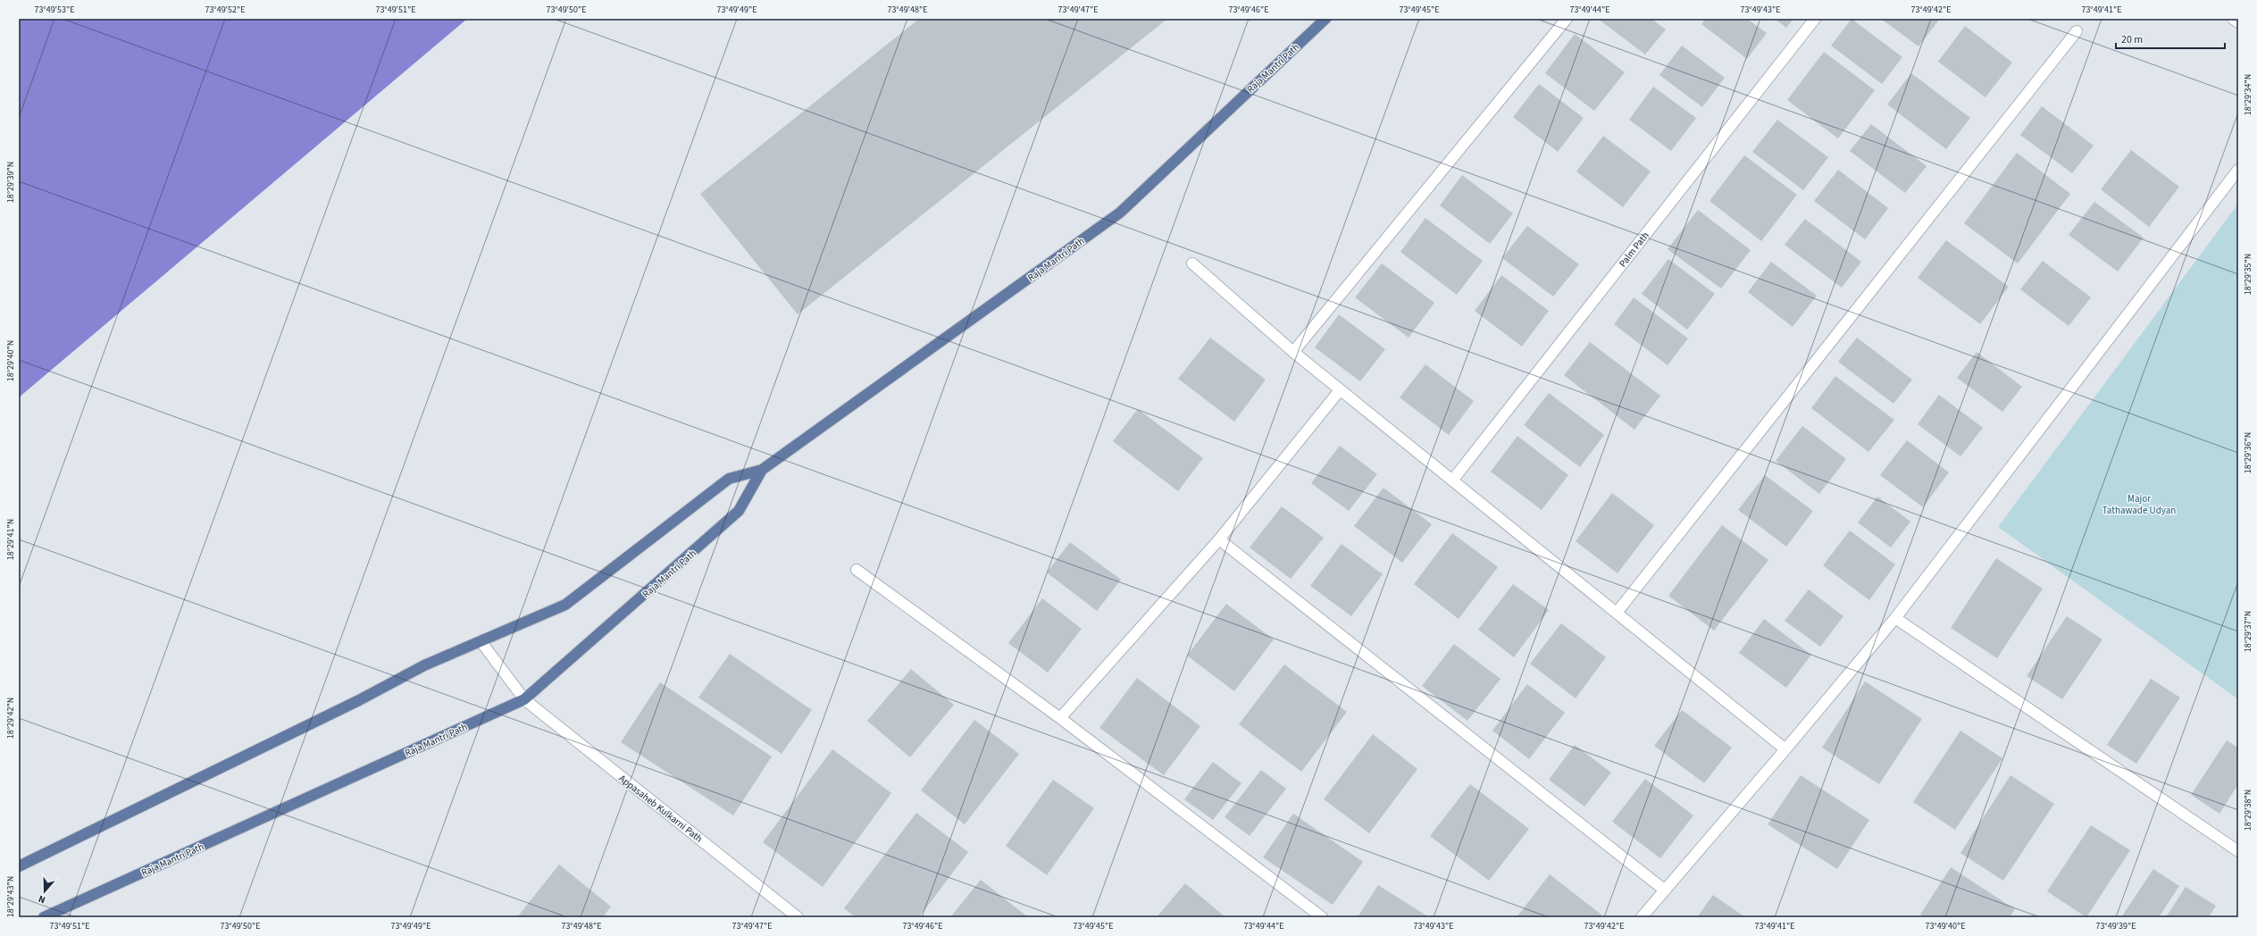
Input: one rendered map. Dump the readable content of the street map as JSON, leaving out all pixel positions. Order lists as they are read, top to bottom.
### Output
{
  "streets": {
    "main road": ["Raja Mantri Path"],
    "street": ["Palm Path", "Appasaheb Kulkarni Path"]
  },
  "crossings": [
    ["Raja Mantri Path", "Appasaheb Kulkarni Path"]
  ],
  "parks": ["Major Tathawade Udyan"],
  "scale_bar": "20 m",
  "north": "bottom",
  "coordinates": [
    "73°49'53\"E",
    "73°49'52\"E",
    "73°49'51\"E",
    "73°49'50\"E",
    "73°49'49\"E",
    "73°49'48\"E",
    "73°49'47\"E",
    "73°49'46\"E",
    "73°49'45\"E",
    "73°49'44\"E",
    "73°49'43\"E",
    "73°49'42\"E",
    "73°49'41\"E",
    "18°29'34\"N",
    "18°29'39\"N",
    "18°29'35\"N",
    "18°29'40\"N",
    "18°29'36\"N",
    "18°29'41\"N",
    "18°29'37\"N",
    "18°29'42\"N",
    "18°29'38\"N",
    "18°29'43\"N",
    "73°49'40\"E",
    "73°49'39\"E"
  ]
}
